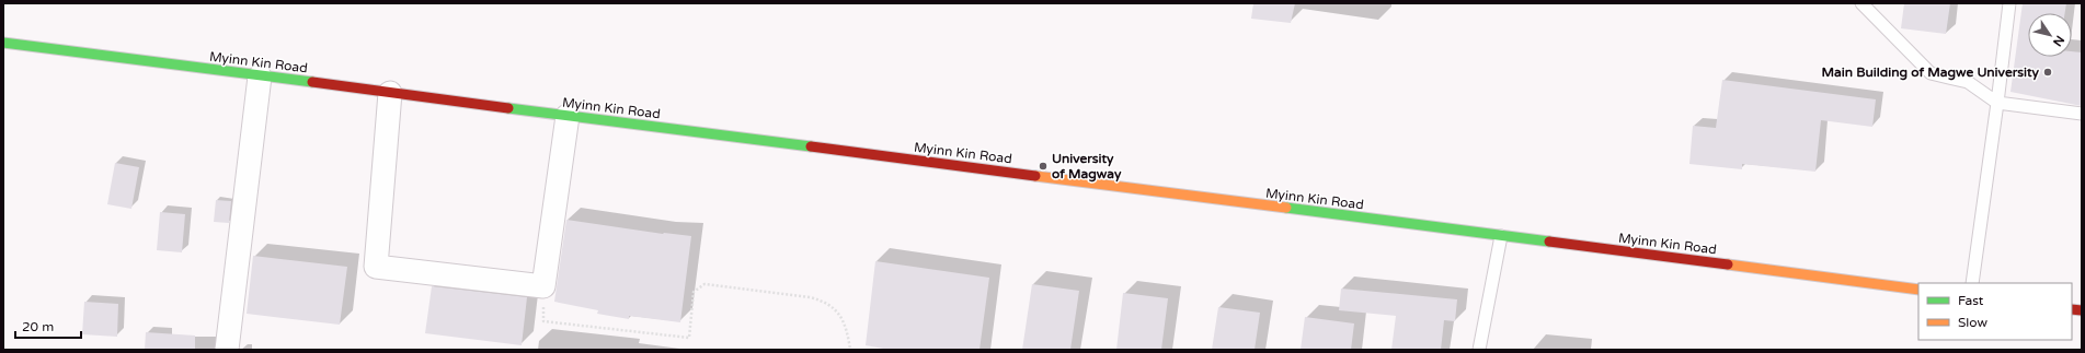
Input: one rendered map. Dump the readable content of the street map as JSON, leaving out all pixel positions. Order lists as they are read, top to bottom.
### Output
{
  "streets": {
    "street": ["Myinn Kin Road"]
  },
  "places": ["Main Building of Magwe University", "University of Magway"],
  "legend": ["Fast", "Slow"],
  "scale_bar": "20 m",
  "north": "bottom right"
}
